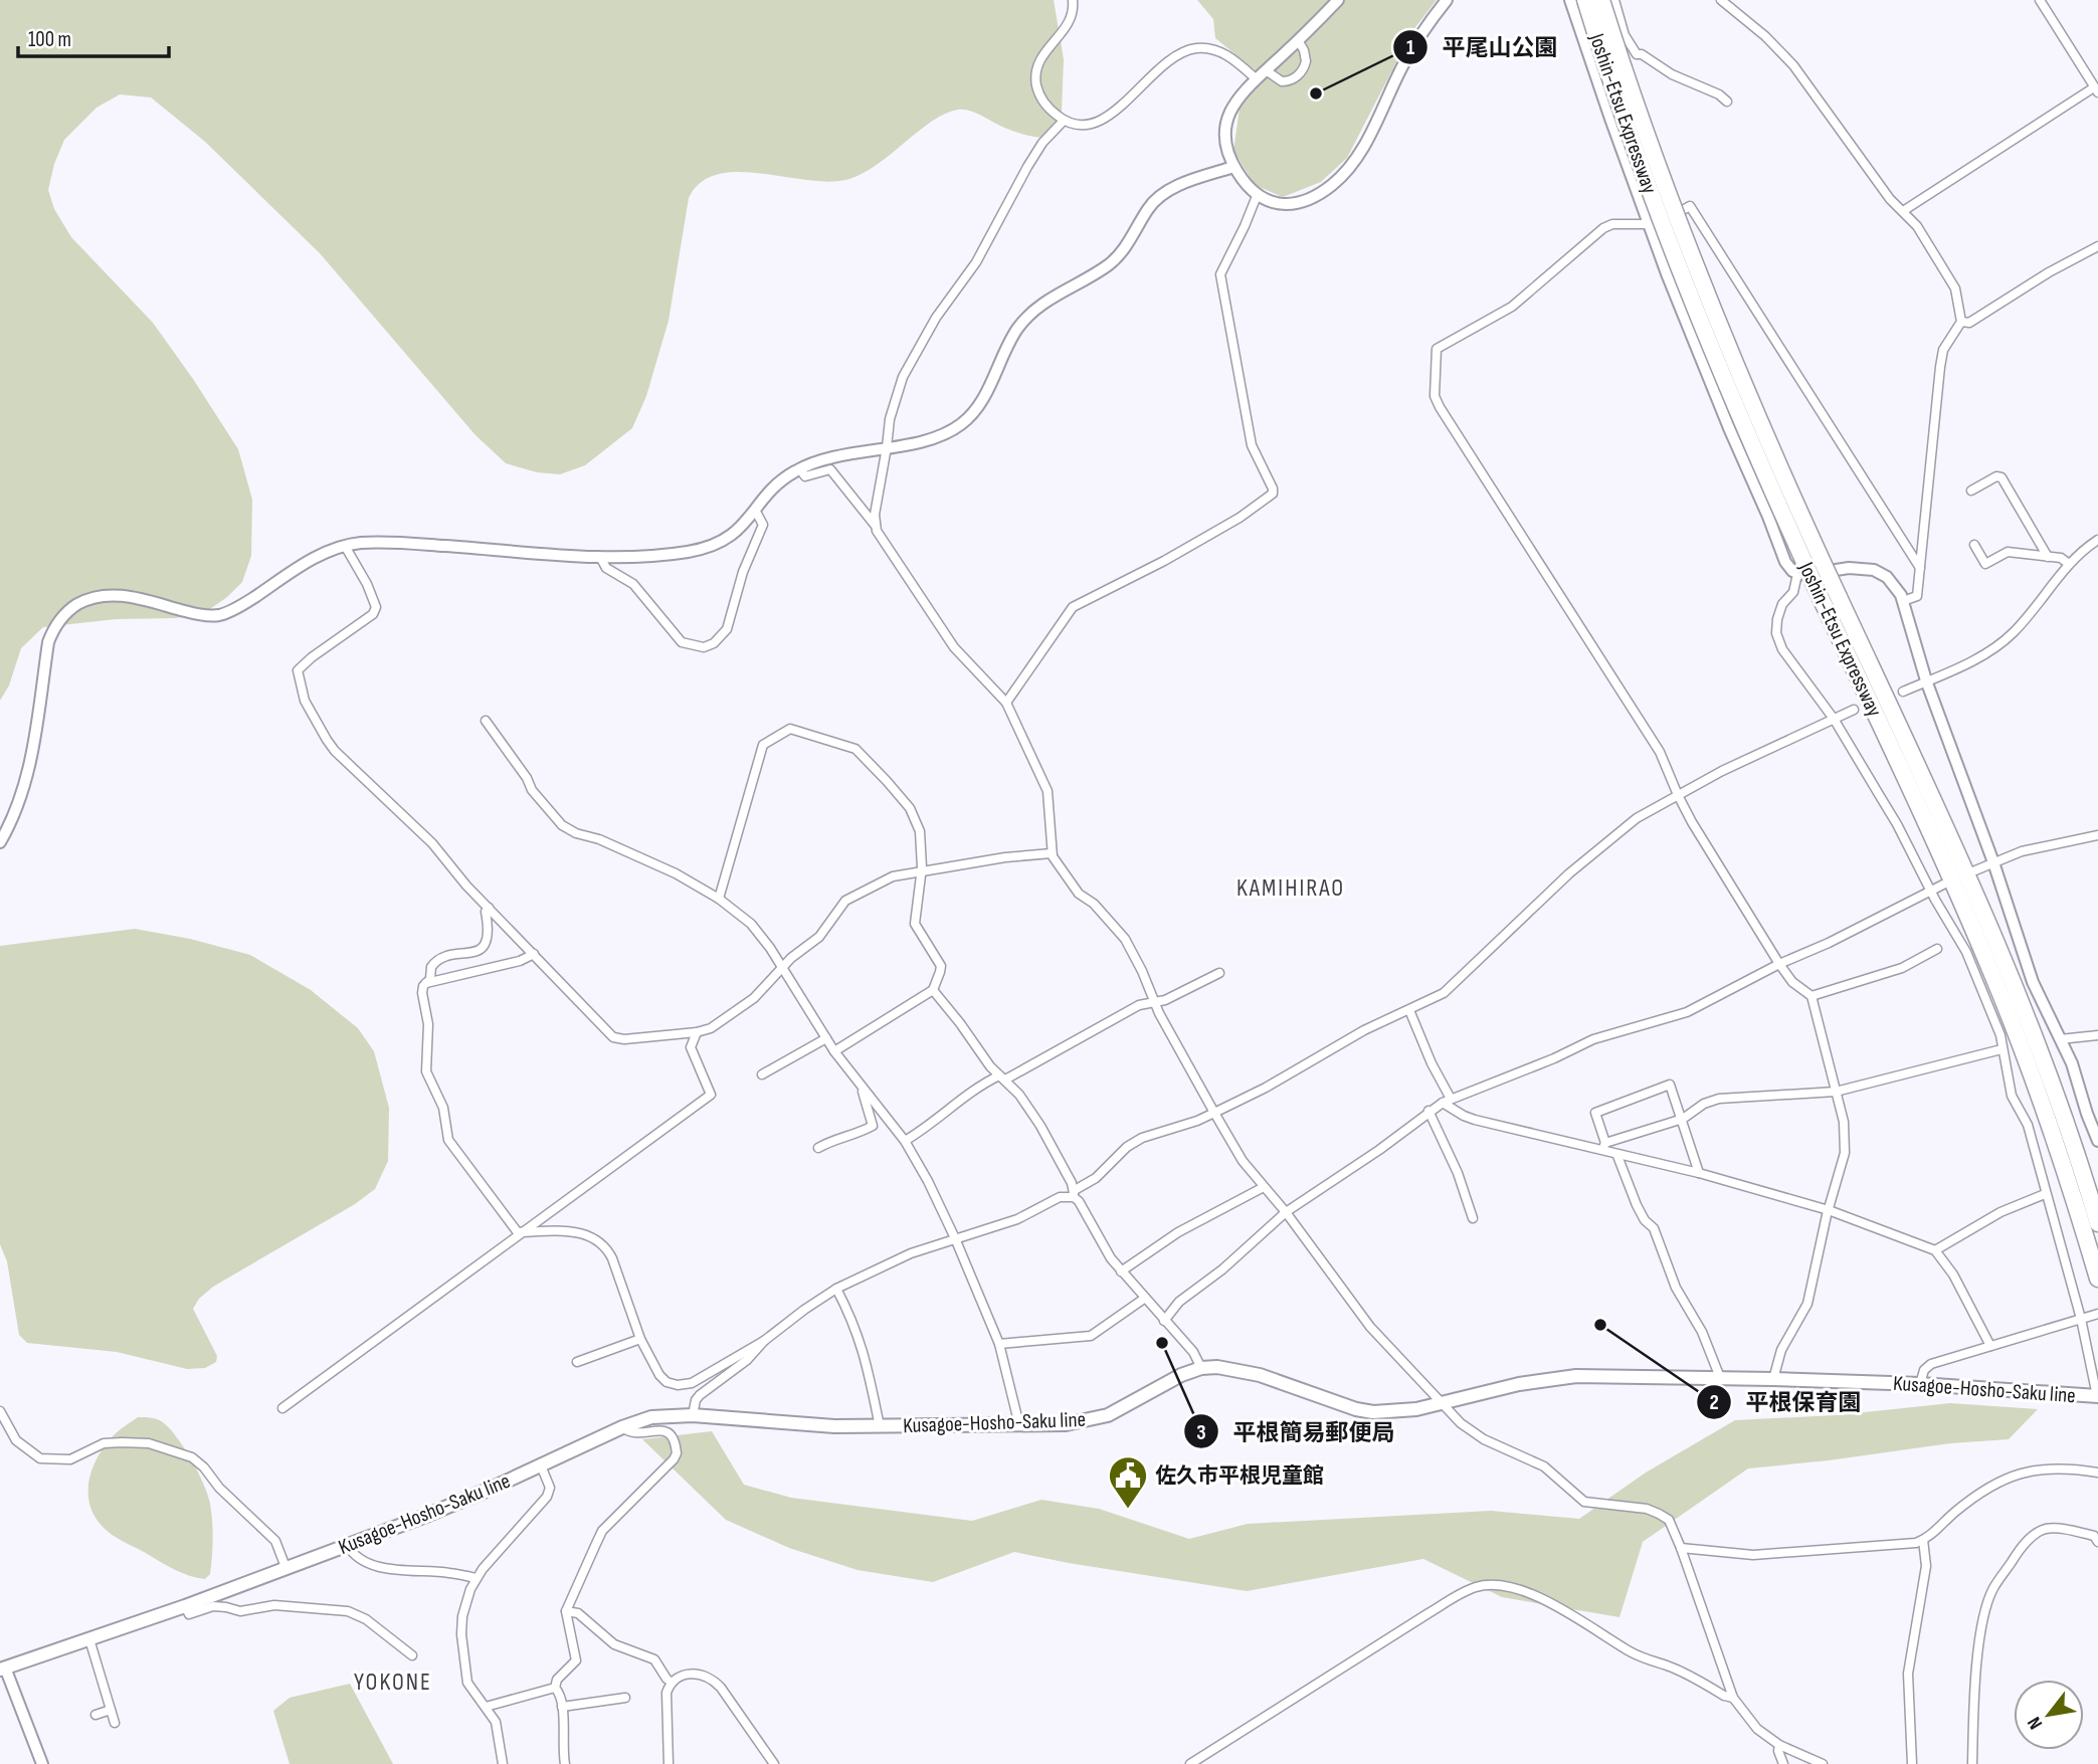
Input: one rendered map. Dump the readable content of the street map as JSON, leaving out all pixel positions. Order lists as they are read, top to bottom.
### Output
{
  "streets": {
    "highway": ["Joshin-Etsu Expressway"],
    "main road": ["Kusagoe-Hosho-Saku line"]
  },
  "districts": ["KAMIHIRAO", "YOKONE"],
  "places": {
    "other": ["平尾山公園", "平根保育園", "平根簡易郵便局"],
    "public building": ["佐久市平根児童館"]
  },
  "scale_bar": "100 m",
  "north": "bottom left"
}
